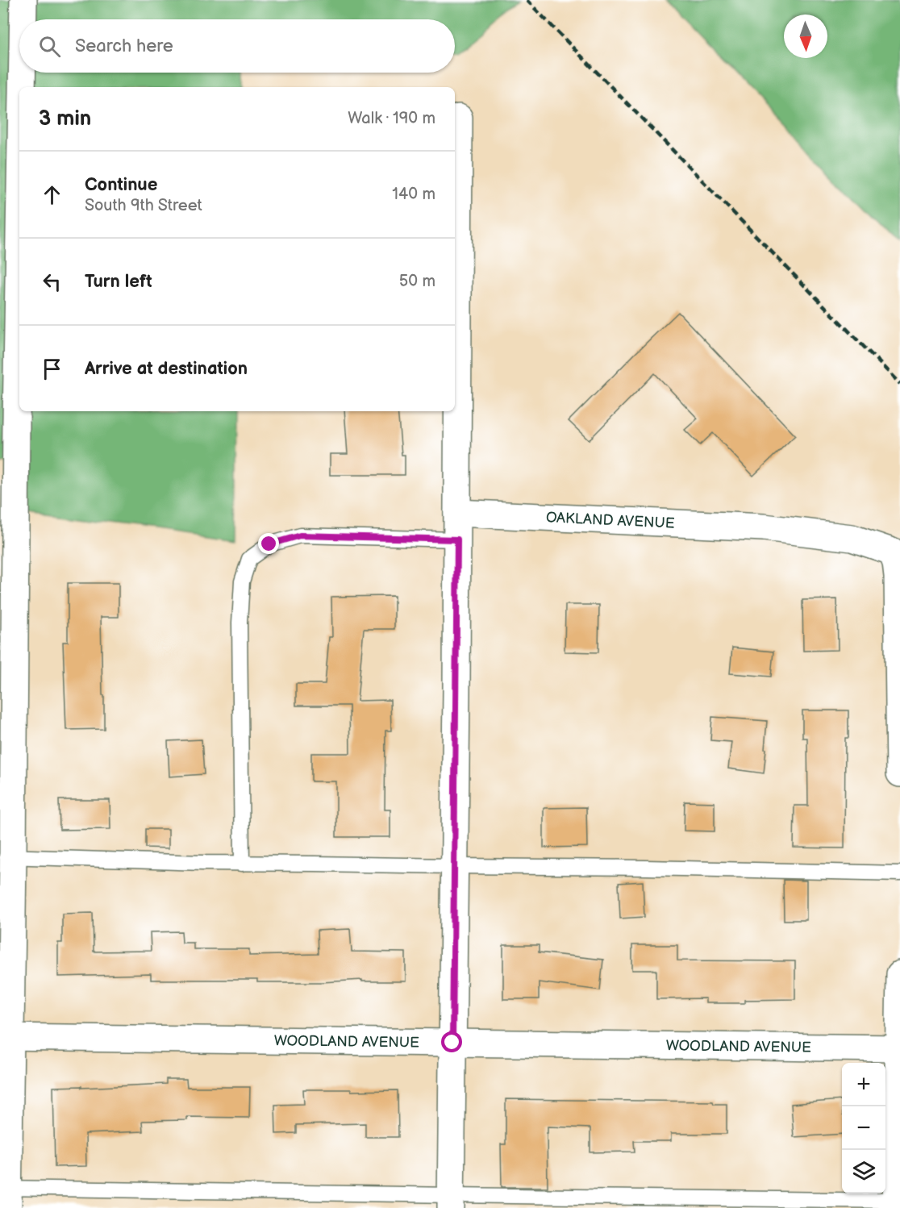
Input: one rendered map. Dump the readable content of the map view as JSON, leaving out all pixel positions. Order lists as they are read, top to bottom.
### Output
{
  "streets": {
    "street": ["OAKLAND AVENUE", "WOODLAND AVENUE"]
  },
  "north": "bottom",
  "page": {
    "search": "Search here",
    "heading": ["3 min", "Walk · 190 m"],
    "list": [
      ["Continue", "South 9th Street", "140 m"],
      ["Turn left", "50 m"],
      "Arrive at destination"
    ],
    "map_buttons": ["+", "−"]
  }
}
